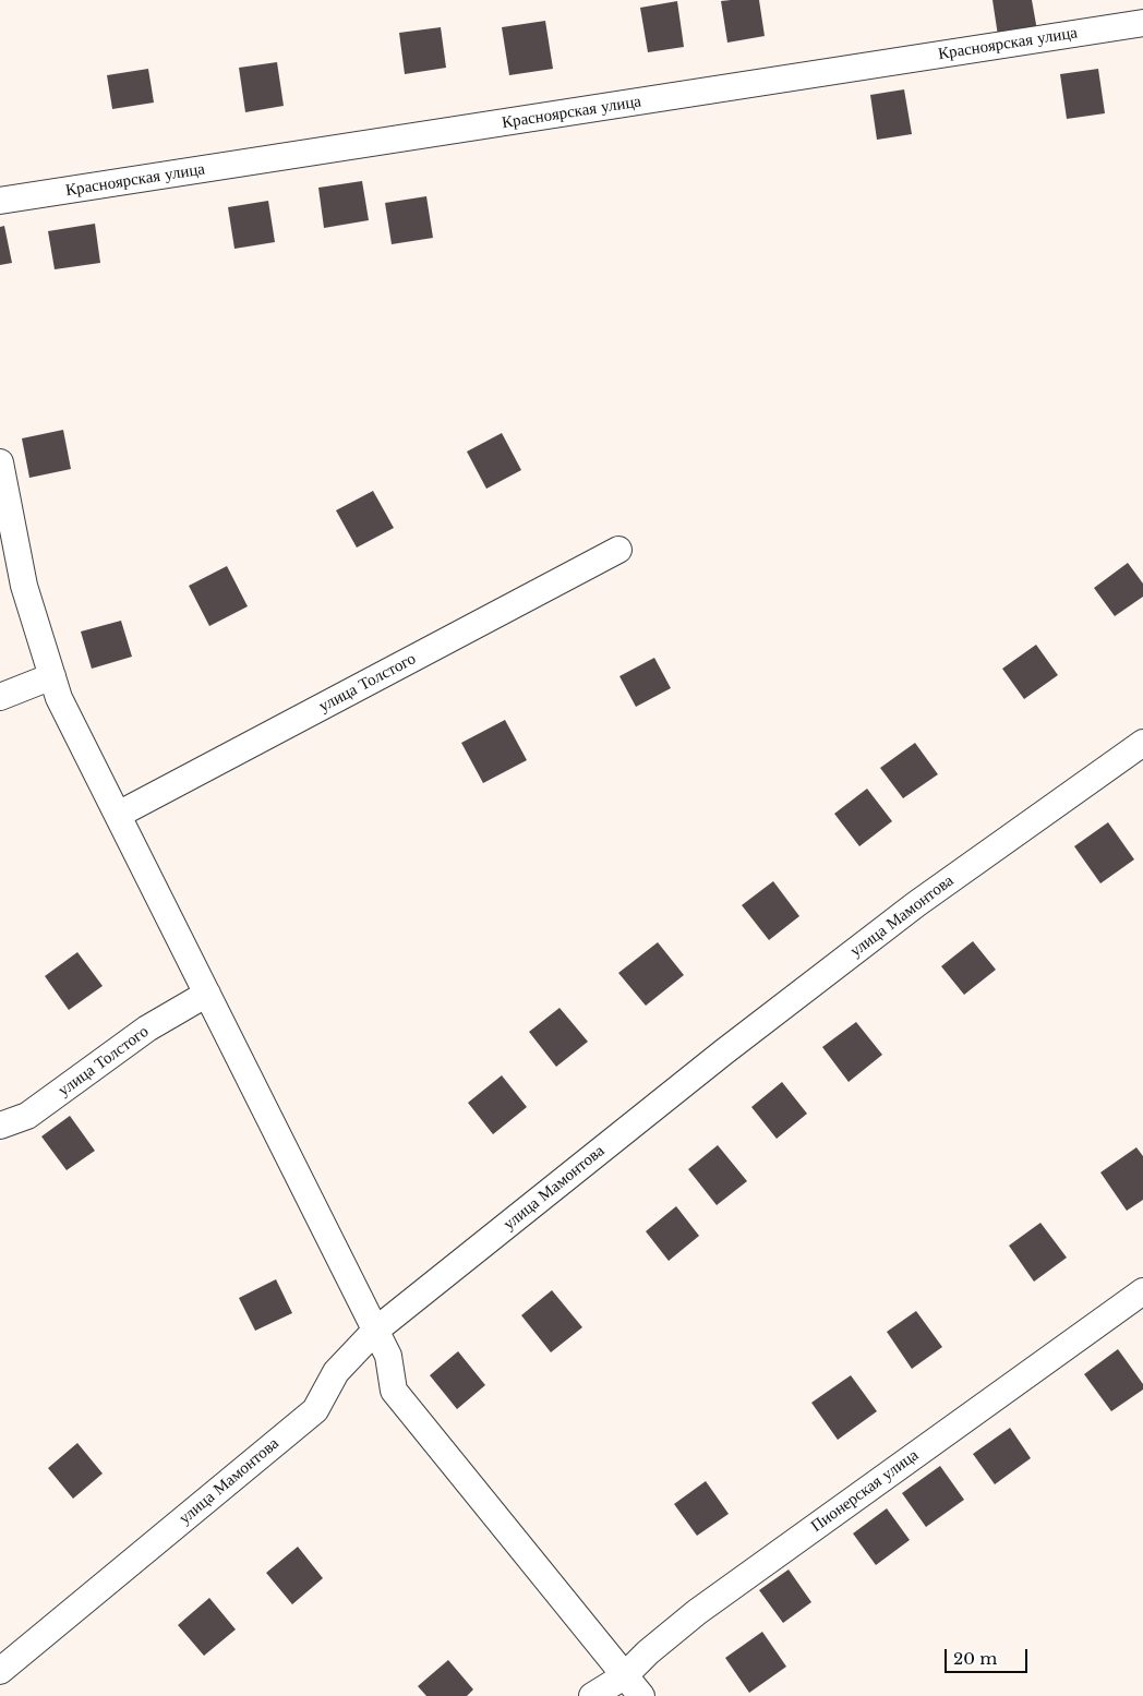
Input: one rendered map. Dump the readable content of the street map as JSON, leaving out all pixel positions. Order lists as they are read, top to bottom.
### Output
{
  "streets": {
    "street": [
      "Красноярская улица",
      "улица Толстого",
      "улица Мамонтова",
      "Пионерская улица"
    ]
  },
  "scale_bar": "20 m"
}
